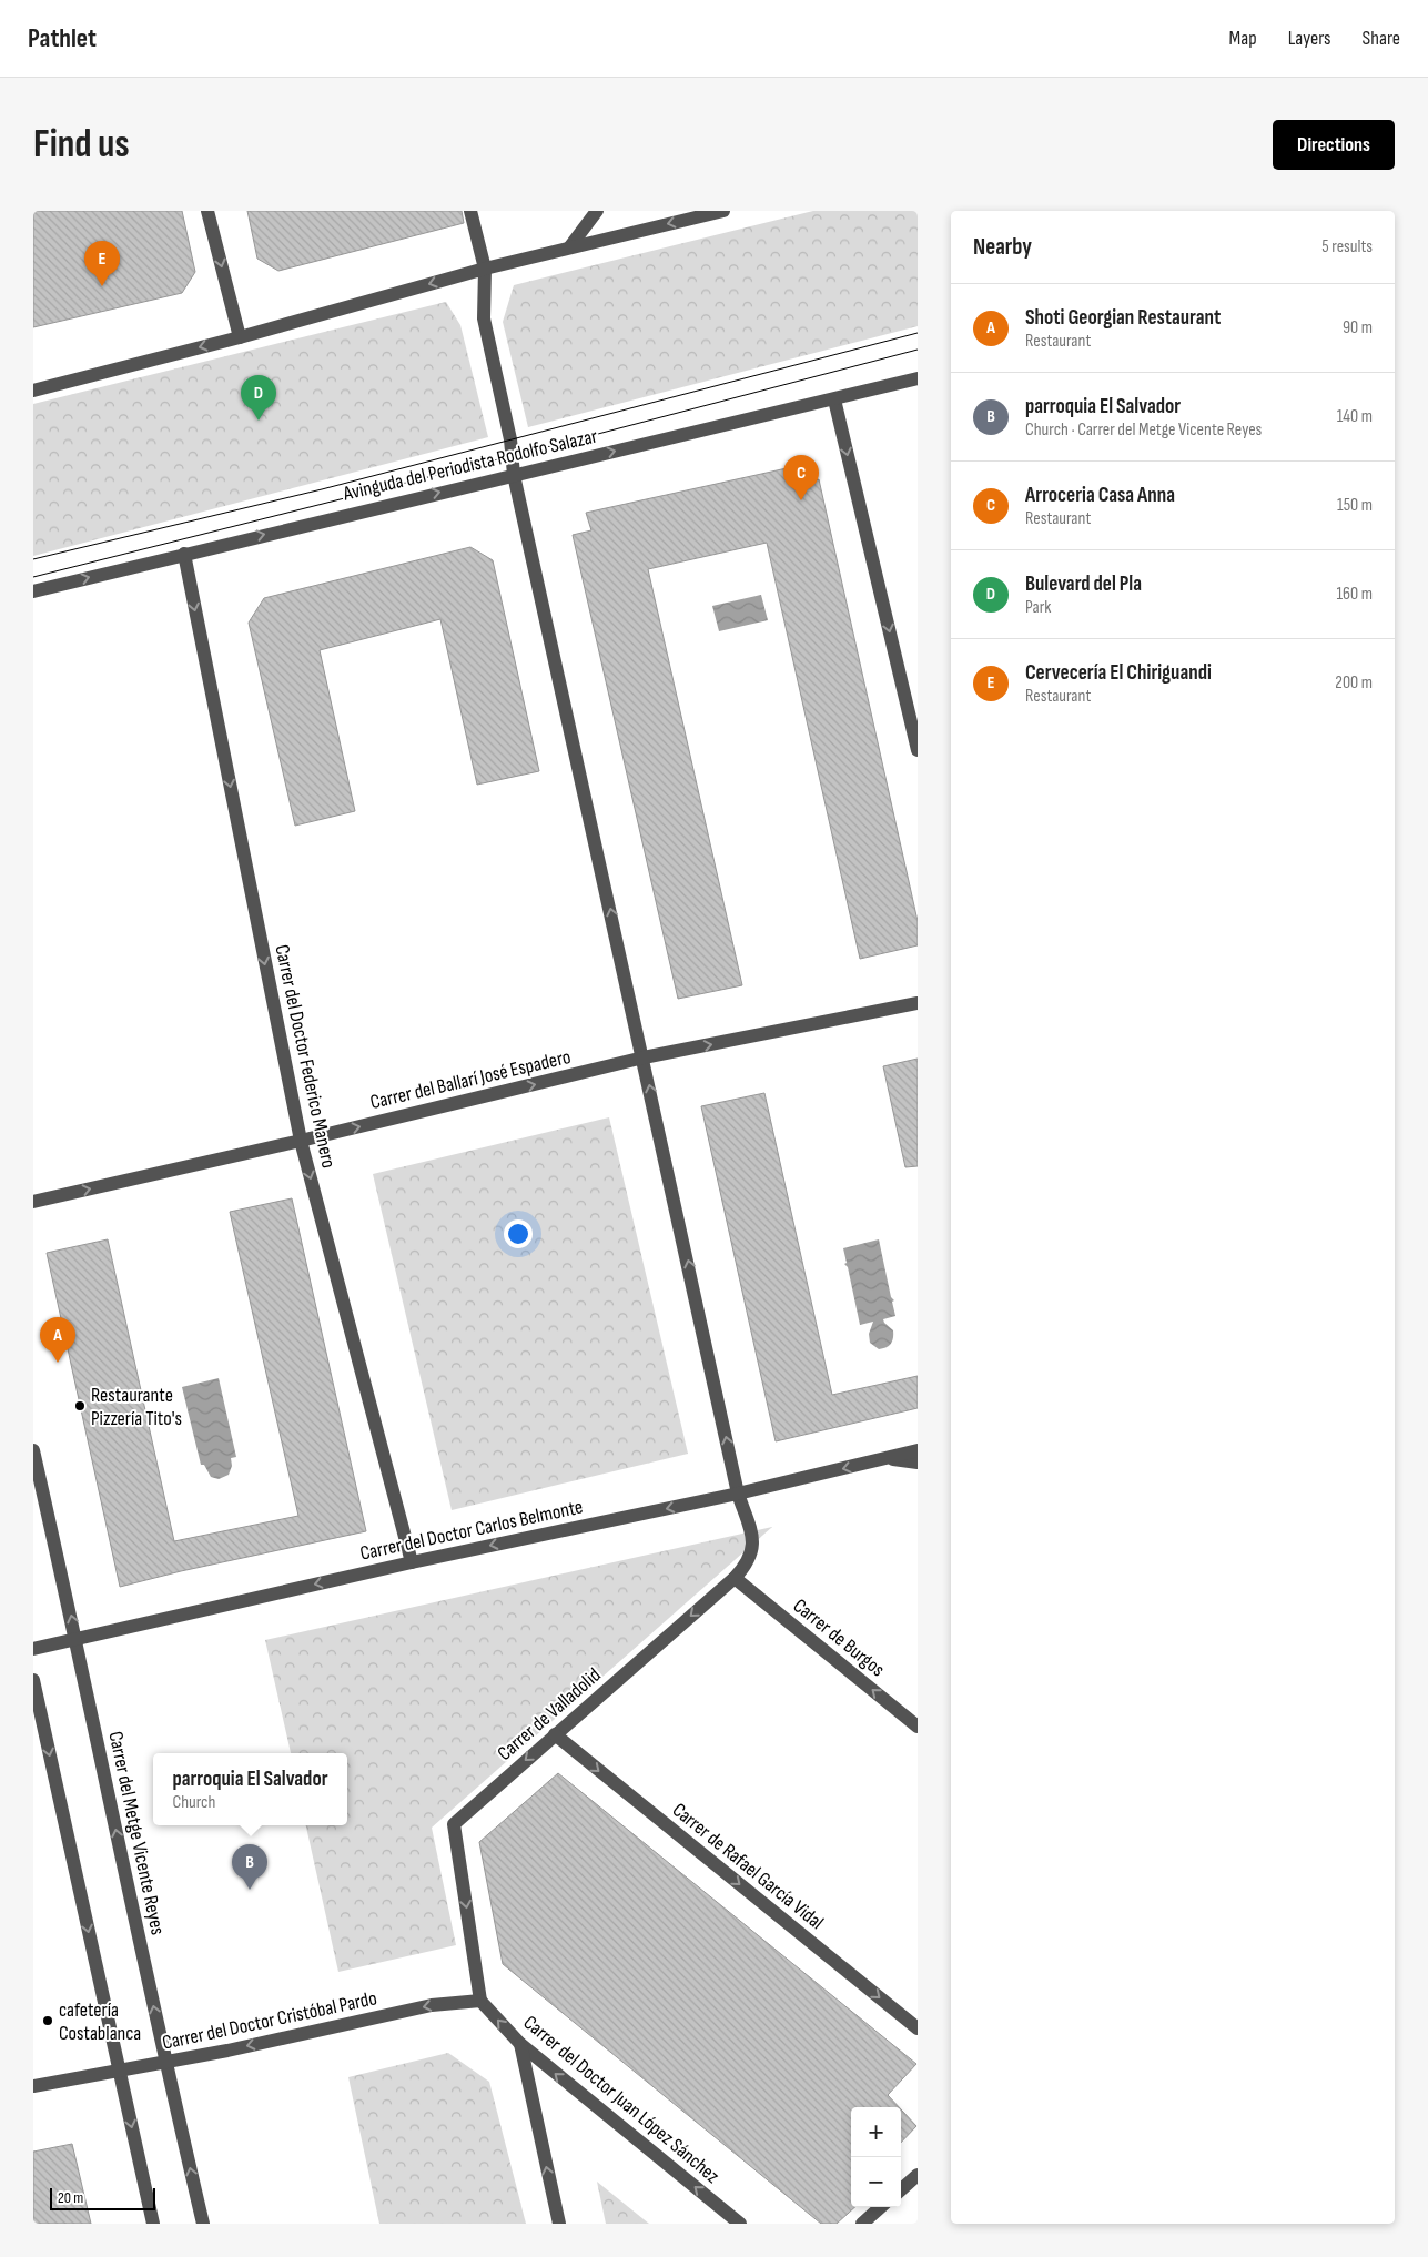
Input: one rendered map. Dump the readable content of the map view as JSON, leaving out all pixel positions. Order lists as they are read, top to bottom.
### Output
{
  "streets": {
    "street": [
      "Avinguda del Periodista Rodolfo Salazar",
      "Carrer del Doctor Federico Manero",
      "Carrer del Ballarí José Espadero",
      "Carrer del Doctor Carlos Belmonte",
      "Carrer de Burgos",
      "Carrer de Valladolid",
      "Carrer del Metge Vicente Reyes",
      "Carrer de Rafael García Vidal",
      "Carrer del Doctor Cristóbal Pardo",
      "Carrer del Doctor Juan López Sánchez"
    ]
  },
  "crossings": [
    ["Avinguda del Periodista Rodolfo Salazar", "Carrer del Doctor Federico Manero"],
    ["Avinguda del Periodista Rodolfo Salazar", "Carrer de Valladolid"],
    ["Carrer del Doctor Federico Manero", "Carrer del Ballarí José Espadero"],
    ["Carrer del Doctor Federico Manero", "Carrer del Doctor Carlos Belmonte"],
    ["Carrer del Ballarí José Espadero", "Carrer de Valladolid"],
    ["Carrer del Doctor Carlos Belmonte", "Carrer de Valladolid"],
    ["Carrer del Doctor Carlos Belmonte", "Carrer del Metge Vicente Reyes"],
    ["Carrer de Burgos", "Carrer de Valladolid"],
    ["Carrer de Valladolid", "Carrer de Rafael García Vidal"],
    ["Carrer de Valladolid", "Carrer del Doctor Cristóbal Pardo"],
    ["Carrer de Valladolid", "Carrer del Doctor Juan López Sánchez"],
    ["Carrer del Metge Vicente Reyes", "Carrer del Doctor Cristóbal Pardo"],
    ["Carrer del Doctor Cristóbal Pardo", "Carrer del Doctor Juan López Sánchez"]
  ],
  "one_way": [
    "Avinguda del Periodista Rodolfo Salazar",
    "Carrer del Doctor Federico Manero",
    "Carrer del Ballarí José Espadero",
    "Carrer del Doctor Carlos Belmonte",
    "Carrer de Burgos",
    "Carrer de Rafael García Vidal",
    "Carrer del Doctor Cristóbal Pardo",
    "Carrer del Doctor Juan López Sánchez"
  ],
  "places": ["Restaurante Pizzería Tito's", "cafetería Costablanca"],
  "scale_bar": "20 m",
  "page": {
    "header": "Pathlet",
    "nav": ["Map", "Layers", "Share"],
    "buttons": "Directions",
    "title": "Find us",
    "heading": ["Nearby", "5 results"],
    "pins": [
      "E",
      "D",
      "C",
      "A",
      "B"
    ],
    "list": [
      {
        "mark": "A",
        "name": "Shoti Georgian Restaurant",
        "note": "Restaurant",
        "value": "90 m"
      },
      {
        "mark": "B",
        "name": "parroquia El Salvador",
        "note": "Church · Carrer del Metge Vicente Reyes",
        "value": "140 m"
      },
      {
        "mark": "C",
        "name": "Arroceria Casa Anna",
        "note": "Restaurant",
        "value": "150 m"
      },
      {
        "mark": "D",
        "name": "Bulevard del Pla",
        "note": "Park",
        "value": "160 m"
      },
      {
        "mark": "E",
        "name": "Cervecería El Chiriguandi",
        "note": "Restaurant",
        "value": "200 m"
      }
    ],
    "popup": ["parroquia El Salvador", "Church"],
    "map_buttons": ["+", "−"],
    "scale": "20 m"
  }
}
